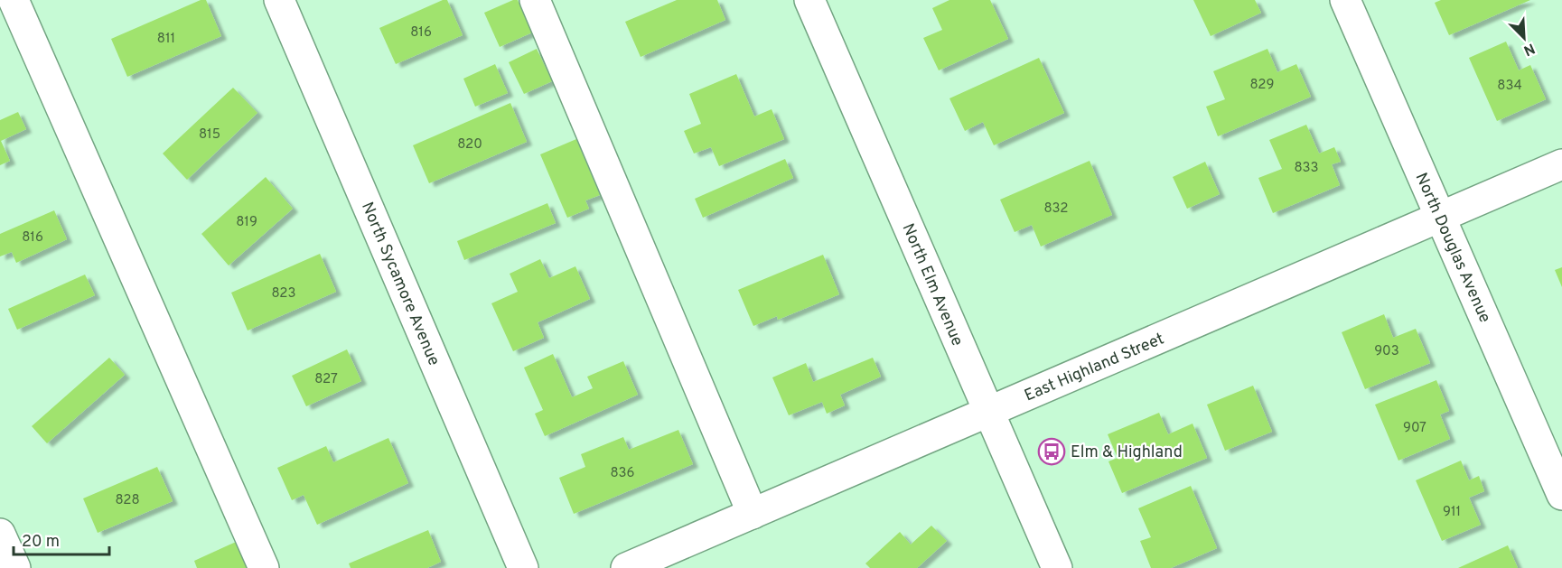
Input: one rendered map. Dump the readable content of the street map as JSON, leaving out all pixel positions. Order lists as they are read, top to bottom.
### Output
{
  "streets": {
    "street": [
      "North Douglas Avenue",
      "North Sycamore Avenue",
      "North Elm Avenue",
      "East Highland Street"
    ]
  },
  "crossings": [
    ["North Douglas Avenue", "East Highland Street"],
    ["North Elm Avenue", "East Highland Street"]
  ],
  "places": {
    "bus stop": ["Elm & Highland"]
  },
  "house_numbers": [
    "816",
    "811",
    "829",
    "834",
    "815",
    "820",
    "833",
    "832",
    "819",
    "816",
    "823",
    "903",
    "827",
    "907",
    "836",
    "828",
    "911"
  ],
  "scale_bar": "20 m",
  "north": "bottom right"
}
